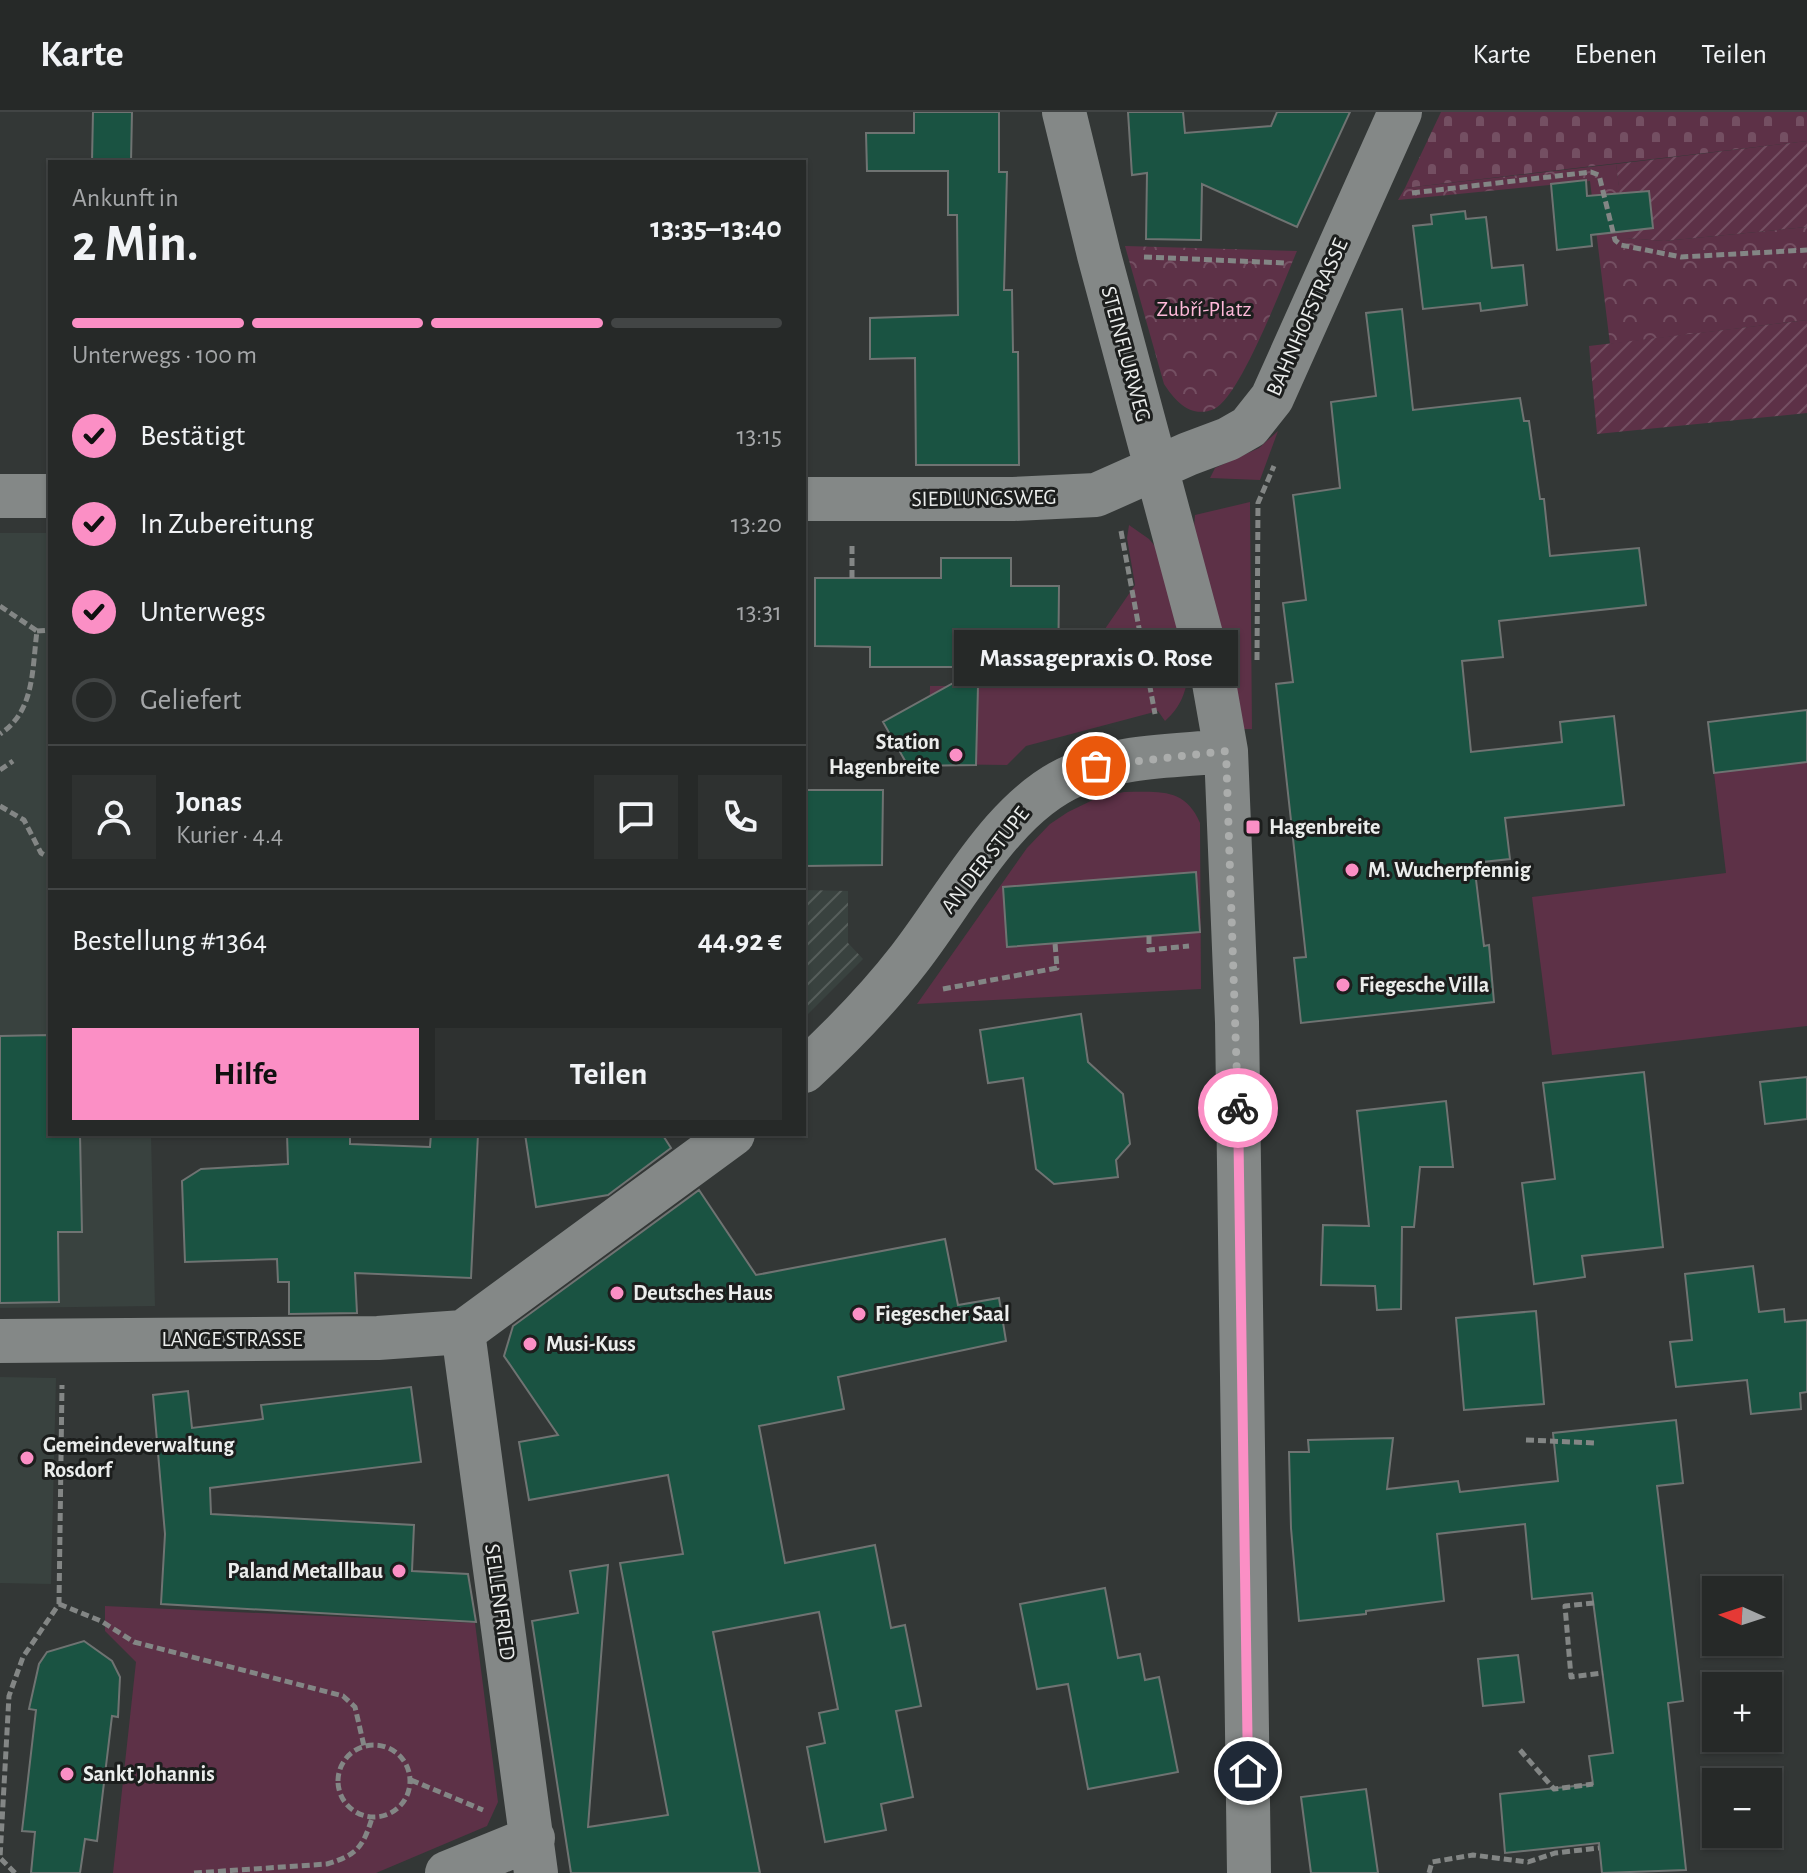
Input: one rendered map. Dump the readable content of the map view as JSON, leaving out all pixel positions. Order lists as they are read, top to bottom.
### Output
{
  "streets": {
    "street": [
      "BAHNHOFSTRASSE",
      "STEINFLURWEG",
      "SIEDLUNGSWEG",
      "AN DER STUPE",
      "LANGE STRASSE",
      "SELLENFRIED"
    ]
  },
  "crossings": [
    ["BAHNHOFSTRASSE", "STEINFLURWEG"],
    ["BAHNHOFSTRASSE", "SIEDLUNGSWEG"],
    ["STEINFLURWEG", "SIEDLUNGSWEG"],
    ["STEINFLURWEG", "AN DER STUPE"],
    ["LANGE STRASSE", "SELLENFRIED"]
  ],
  "parks": ["Zubří-Platz"],
  "places": {
    "other": [
      "Station Hagenbreite",
      "Massagepraxis O. Rose",
      "M. Wucherpfennig",
      "Fiegesche Villa",
      "Deutsches Haus",
      "Fiegescher Saal",
      "Musi-Kuss",
      "Gemeindeverwaltung Rosdorf",
      "Paland Metallbau",
      "Sankt Johannis"
    ],
    "transit": ["Hagenbreite"]
  },
  "north": "left",
  "page": {
    "header": "Karte",
    "nav": ["Karte", "Ebenen", "Teilen"],
    "heading": ["2 Min.", "Ankunft in", "13:35–13:40"],
    "panel": [
      "Jonas",
      "Kurier · 4.4",
      "Bestellung #1364",
      "44.92 €"
    ],
    "bar": "Unterwegs · 100 m",
    "list": [
      ["Bestätigt", "13:15"],
      ["In Zubereitung", "13:20"],
      ["Unterwegs", "13:31"],
      "Geliefert"
    ],
    "bubble": "Massagepraxis O. Rose",
    "buttons": ["Hilfe", "Teilen"],
    "map_buttons": ["+", "−"]
  }
}
